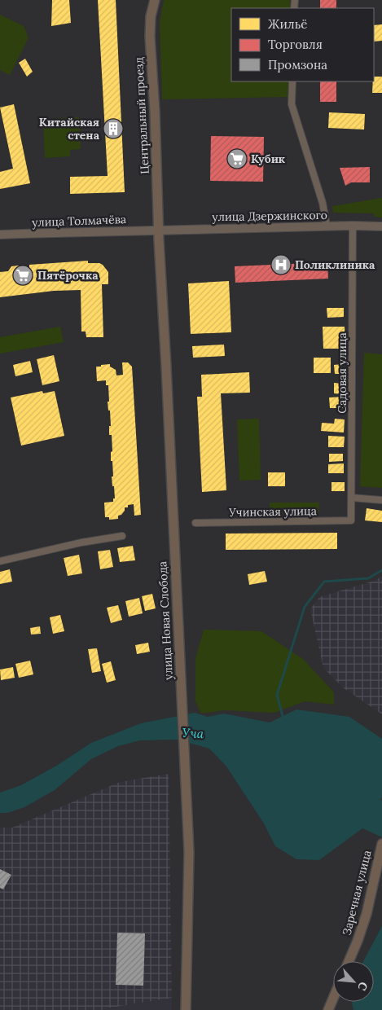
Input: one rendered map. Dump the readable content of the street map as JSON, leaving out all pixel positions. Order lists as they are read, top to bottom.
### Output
{
  "streets": {
    "main road": ["Центральный проезд", "улица Новая Слобода", "Заречная улица"],
    "street": [
      "улица Дзержинского",
      "улица Толмачёва",
      "Садовая улица",
      "Учинская улица"
    ]
  },
  "crossings": [
    ["Центральный проезд", "улица Дзержинского"],
    ["Центральный проезд", "улица Толмачёва"],
    ["Центральный проезд", "улица Новая Слобода"],
    ["улица Дзержинского", "улица Толмачёва"],
    ["улица Дзержинского", "Садовая улица"],
    ["улица Дзержинского", "улица Новая Слобода"],
    ["улица Толмачёва", "улица Новая Слобода"],
    ["Садовая улица", "Учинская улица"]
  ],
  "water": ["Уча"],
  "places": {
    "building": ["Китайская стена"],
    "supermarket": ["Кубик", "Пятёрочка"],
    "hospital": ["Поликлиника"]
  },
  "legend": ["Жильё", "Торговля", "Промзона"],
  "north": "bottom right"
}
